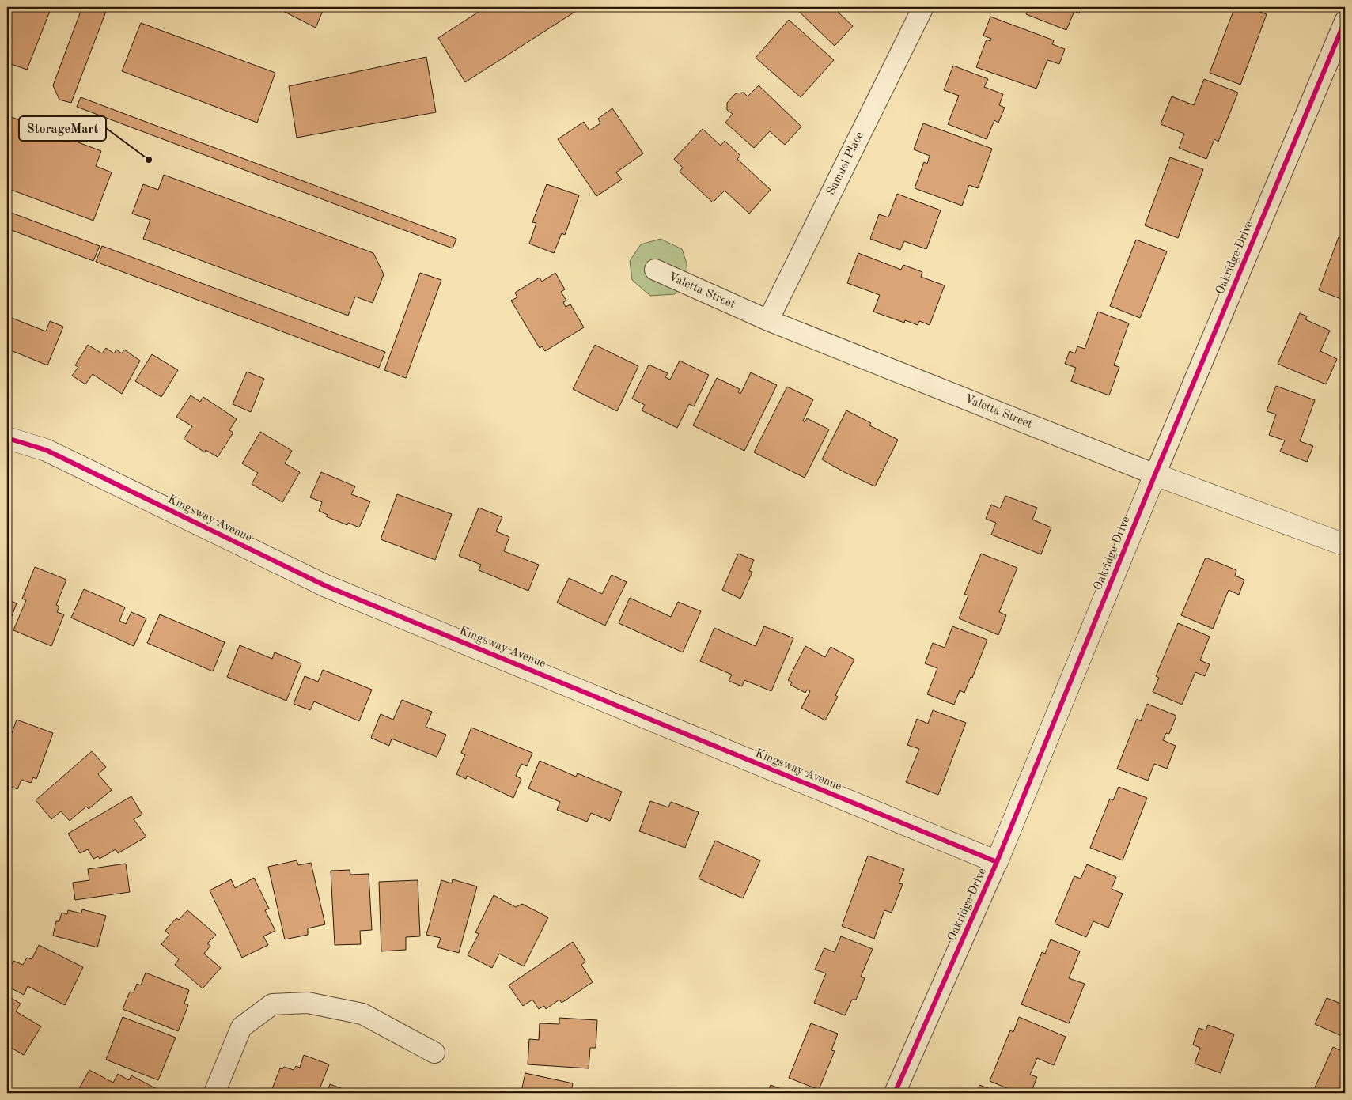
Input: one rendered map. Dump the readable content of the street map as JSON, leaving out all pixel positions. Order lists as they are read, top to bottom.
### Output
{
  "streets": {
    "street": [
      "Samuel Place",
      "Oakridge Drive",
      "Valetta Street",
      "Kingsway Avenue"
    ]
  },
  "crossings": [
    ["Samuel Place", "Valetta Street"],
    ["Oakridge Drive", "Valetta Street"],
    ["Oakridge Drive", "Kingsway Avenue"]
  ],
  "places": ["StorageMart"]
}
